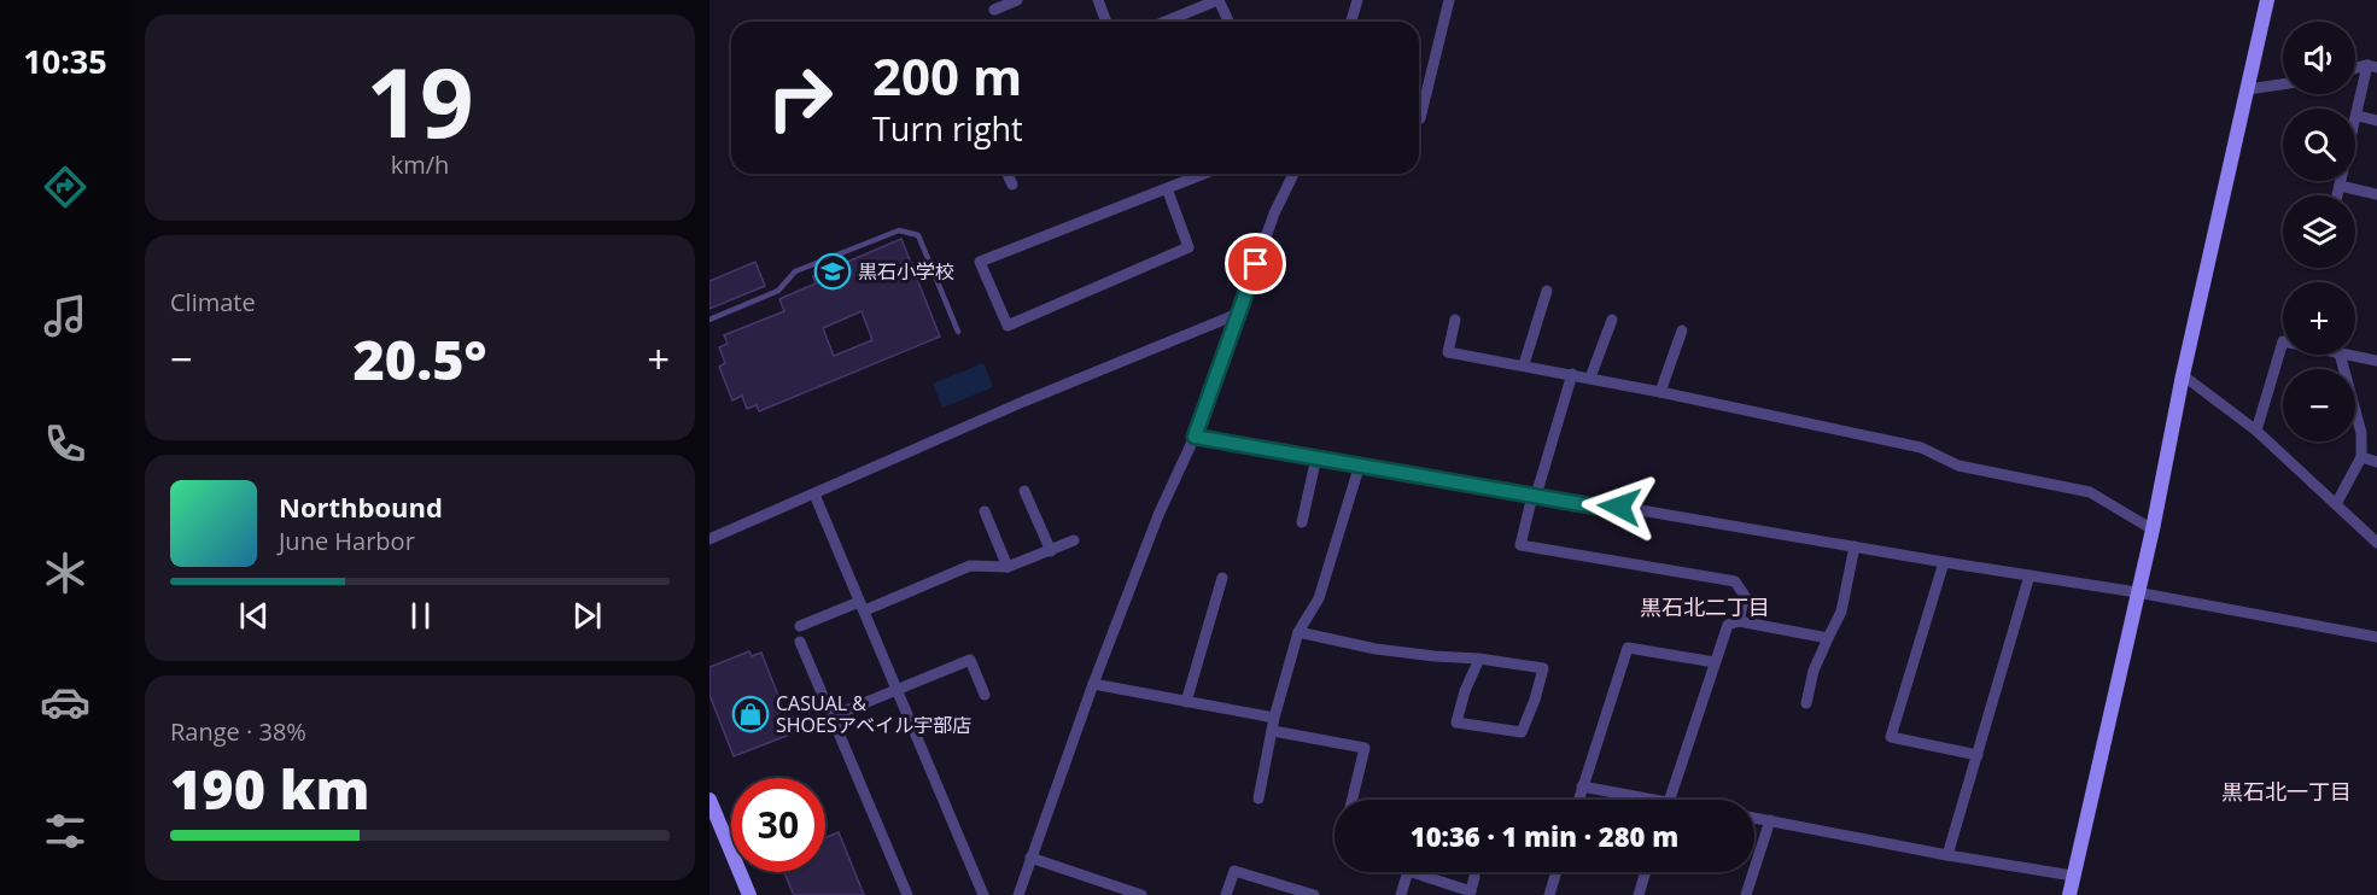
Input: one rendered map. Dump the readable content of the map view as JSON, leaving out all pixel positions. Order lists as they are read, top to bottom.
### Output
{
  "districts": ["黒石北二丁目", "黒石北一丁目"],
  "places": {
    "school or university": ["黒石小学校"],
    "shop": ["CASUAL & SHOESアベイル宇部店"]
  },
  "page": {
    "tabs": "10:35",
    "tile": [
      ["19", "km/h"],
      "Climate",
      ["Range · 38%", "190 km"]
    ],
    "map_buttons": ["+", "−"],
    "turn": ["200 m", "Turn right"],
    "heat": ["−", "20.5°", "+"],
    "song": ["Northbound", "June Harbor"],
    "limit": "30",
    "trip": "10:36 · 1 min · 280 m"
  }
}
